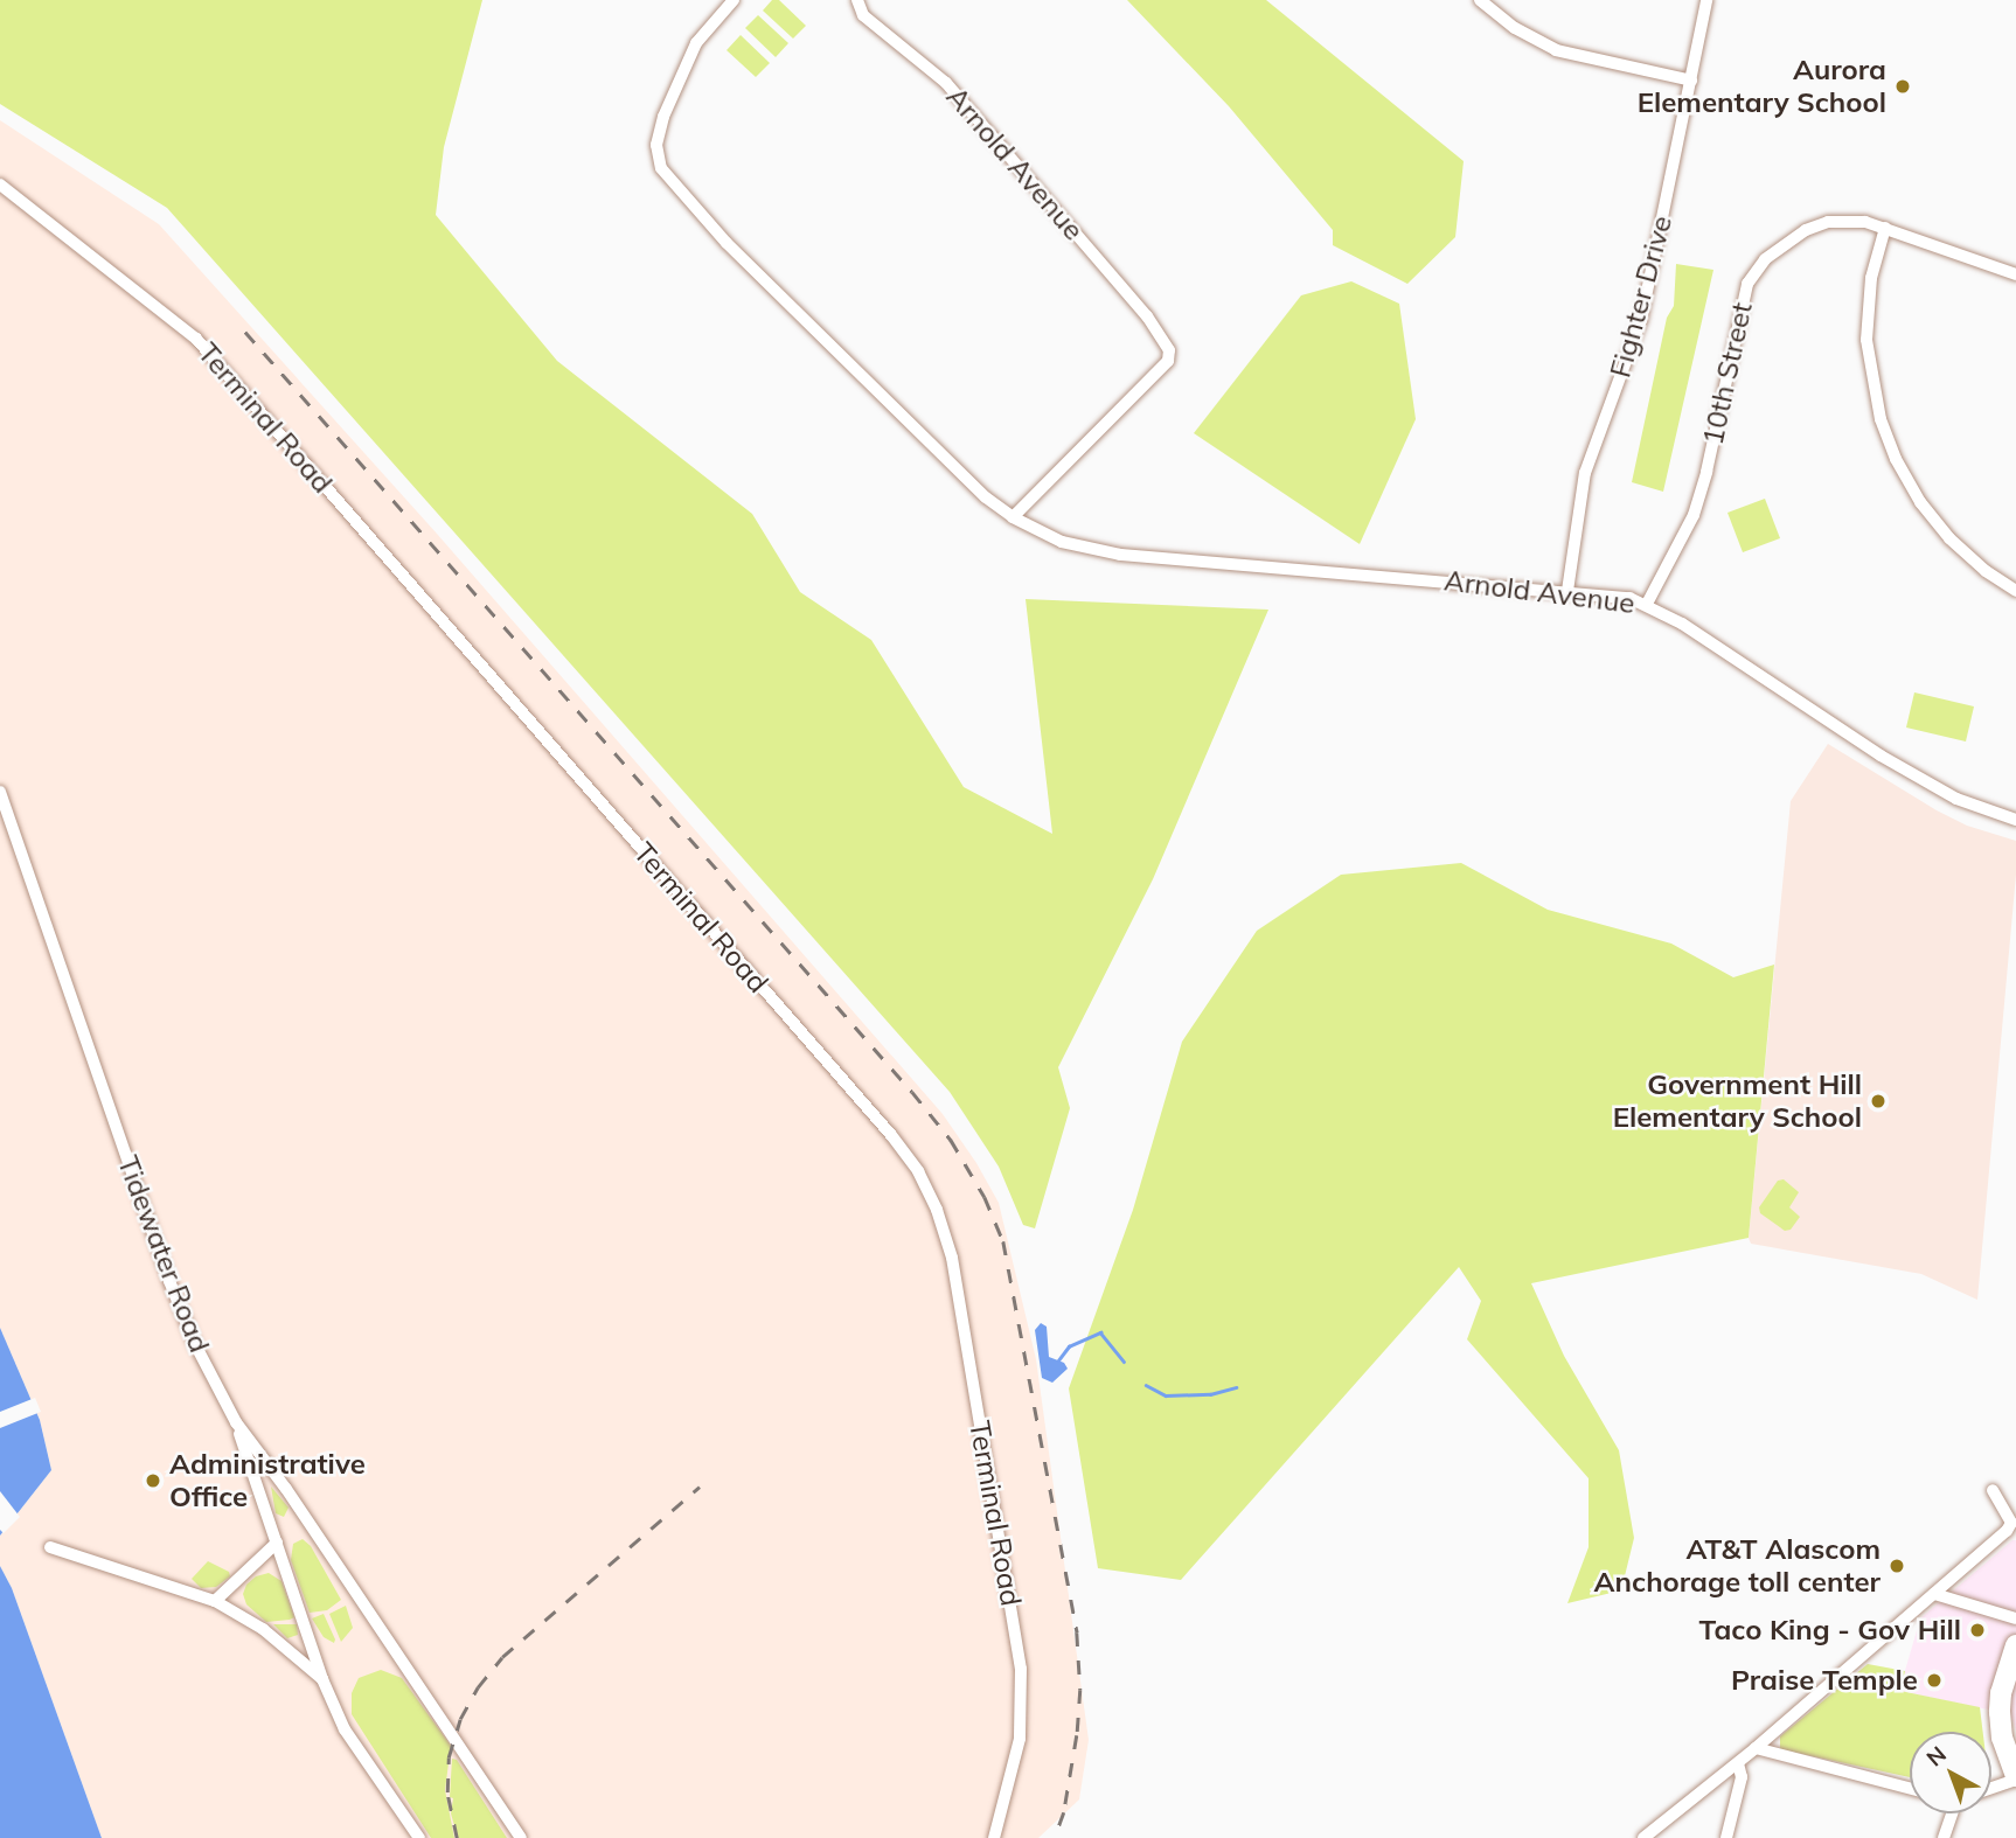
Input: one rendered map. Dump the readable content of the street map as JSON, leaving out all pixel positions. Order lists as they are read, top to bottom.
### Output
{
  "streets": {
    "street": [
      "Arnold Avenue",
      "Fighter Drive",
      "10th Street",
      "Terminal Road",
      "Tidewater Road"
    ]
  },
  "crossings": [
    ["Arnold Avenue", "Fighter Drive"],
    ["Arnold Avenue", "10th Street"]
  ],
  "places": [
    "Aurora Elementary School",
    "Government Hill Elementary School",
    "Administrative Office",
    "AT&T Alascom Anchorage toll center",
    "Taco King - Gov Hill",
    "Praise Temple"
  ],
  "north": "top left"
}
